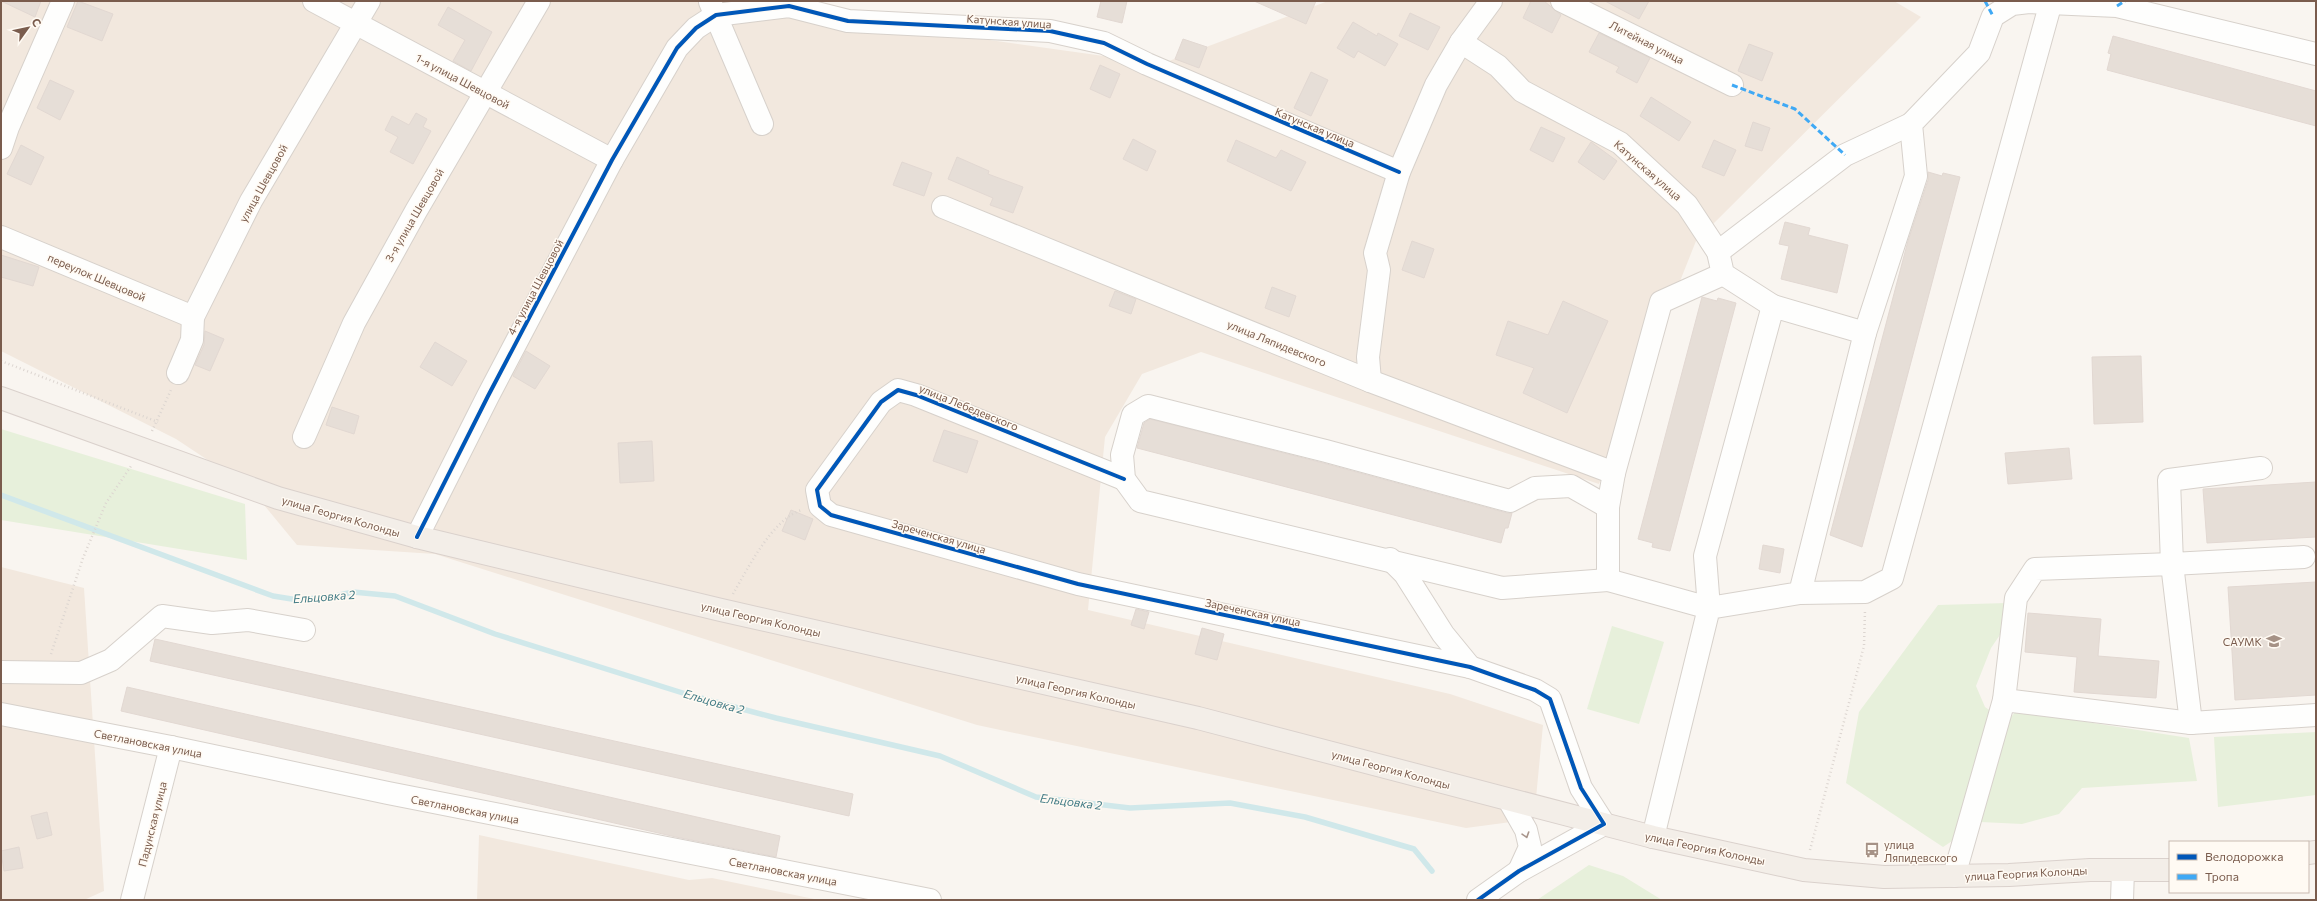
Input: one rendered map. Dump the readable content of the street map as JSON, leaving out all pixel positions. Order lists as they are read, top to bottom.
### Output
{
  "streets": {
    "main road": ["улица Георгия Колонды"],
    "street": [
      "Катунская улица",
      "Литейная улица",
      "1-я улица Шевцовой",
      "улица Шевцовой",
      "3-я улица Шевцовой",
      "переулок Шевцовой",
      "4-я улица Шевцовой",
      "улица Ляпидевского",
      "улица Лебедевского",
      "Зареченская улица",
      "Светлановская улица",
      "Падунская улица"
    ]
  },
  "crossings": [
    ["Катунская улица", "4-я улица Шевцовой"],
    ["1-я улица Шевцовой", "улица Шевцовой"],
    ["1-я улица Шевцовой", "3-я улица Шевцовой"],
    ["1-я улица Шевцовой", "4-я улица Шевцовой"],
    ["улица Шевцовой", "переулок Шевцовой"],
    ["4-я улица Шевцовой", "улица Георгия Колонды"],
    ["улица Лебедевского", "Зареченская улица"],
    ["улица Георгия Колонды", "Зареченская улица"],
    ["Светлановская улица", "Падунская улица"]
  ],
  "water": ["Ельцовка 2"],
  "places": {
    "school or university": ["САУМК"],
    "bus stop": ["улица Ляпидевского"]
  },
  "legend": ["Велодорожка", "Тропа"],
  "north": "top right"
}
